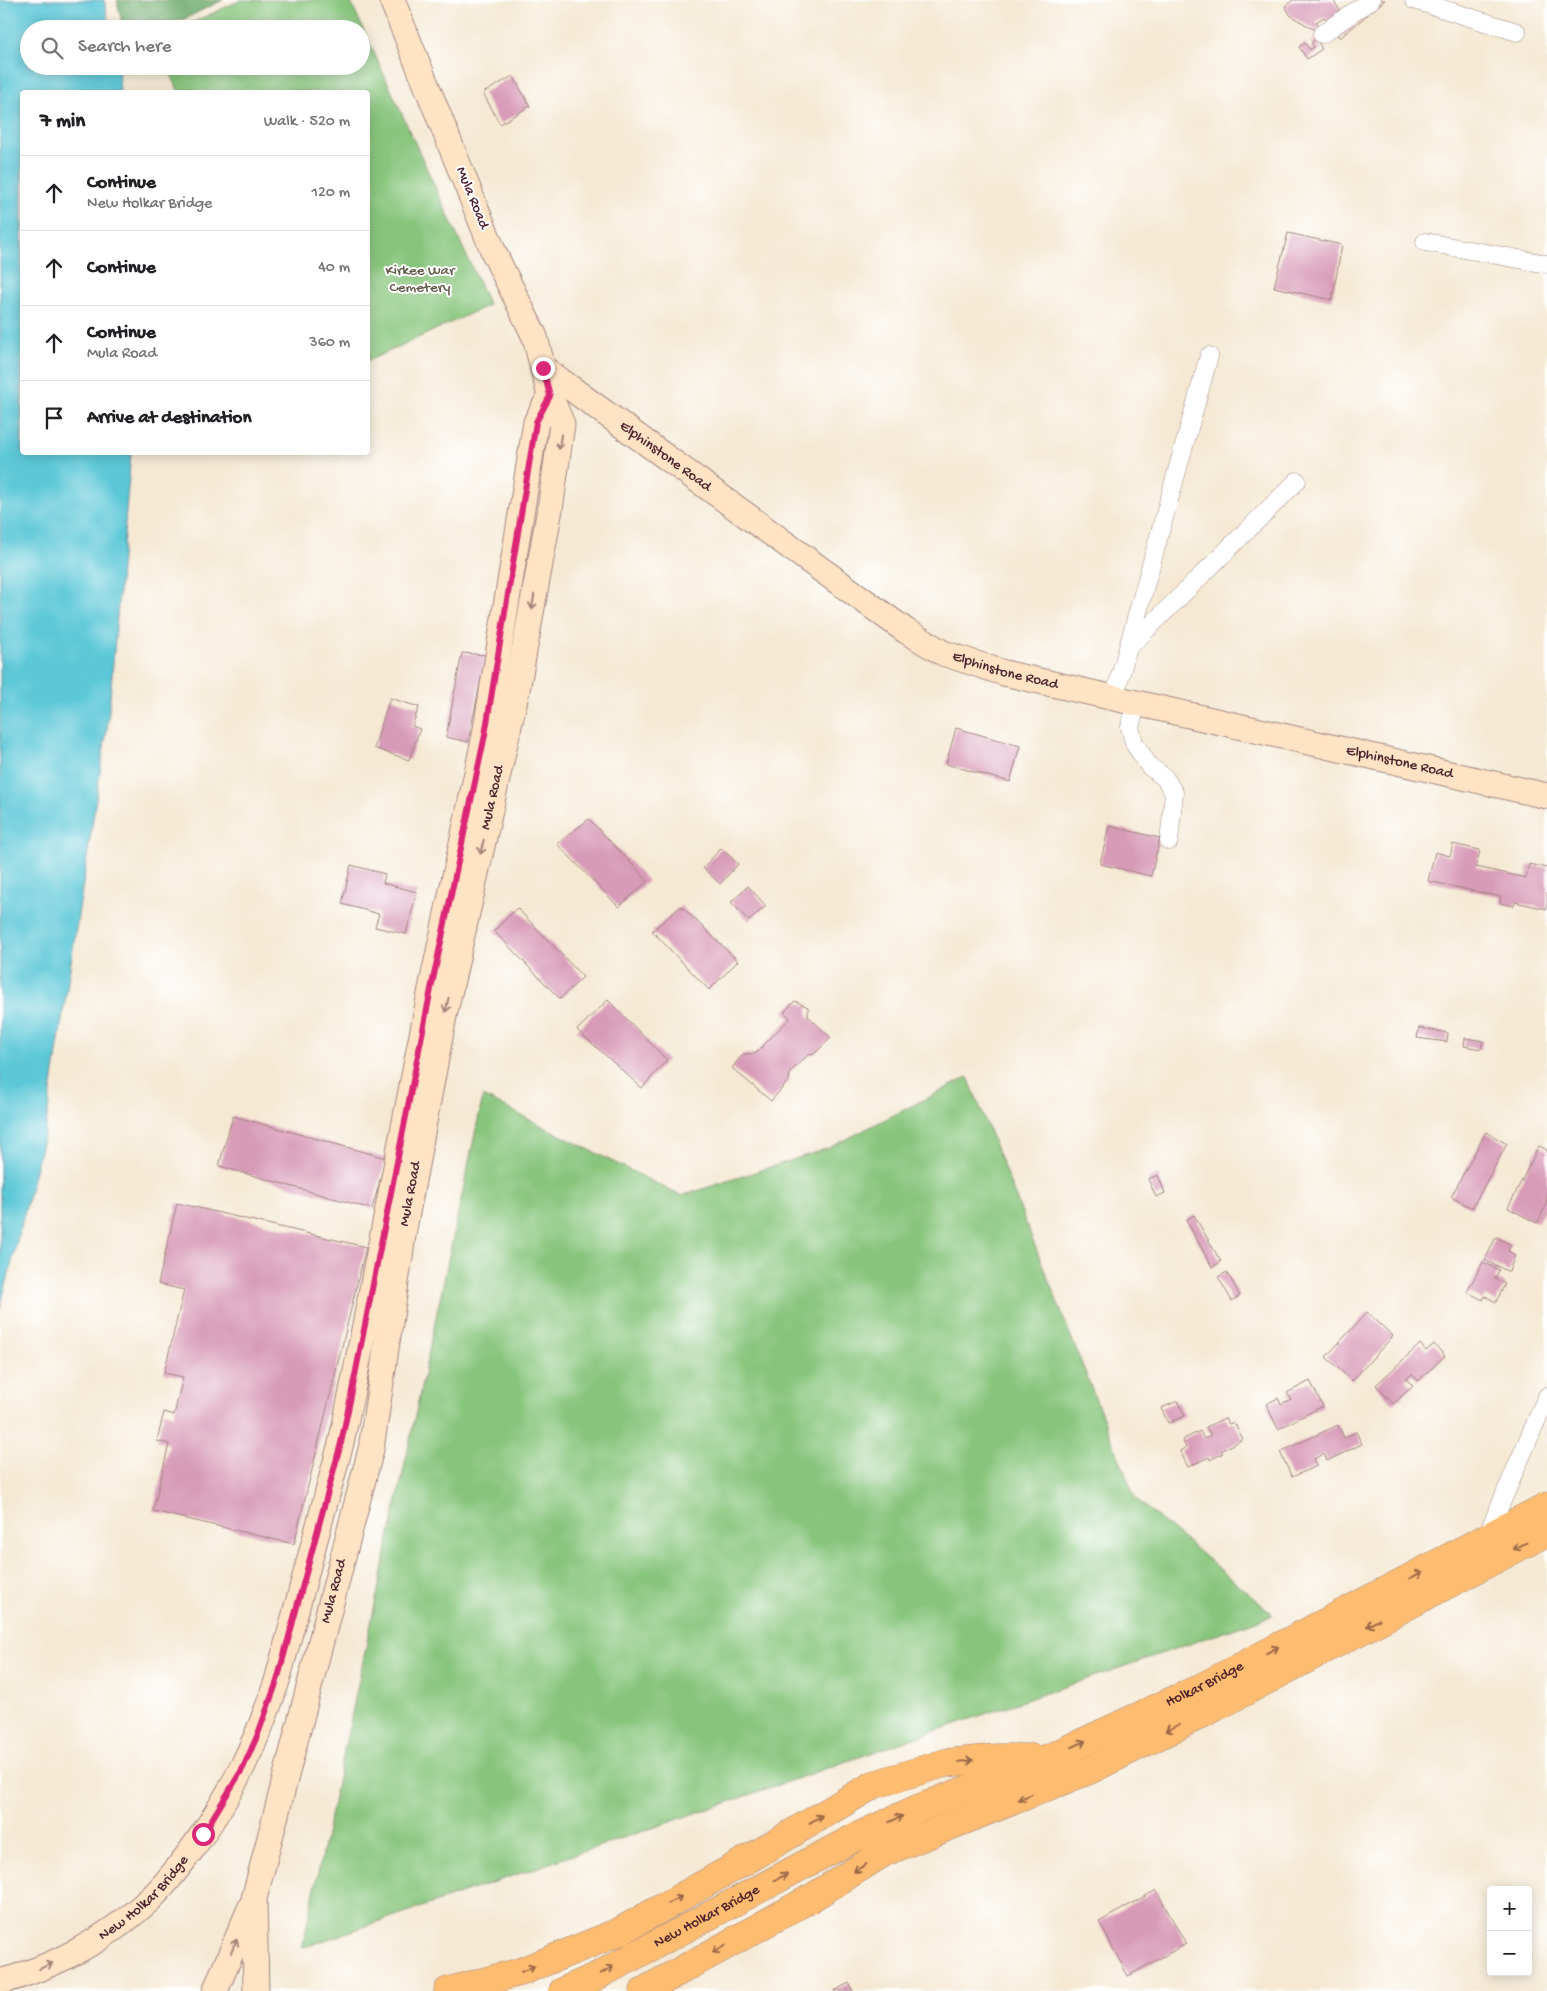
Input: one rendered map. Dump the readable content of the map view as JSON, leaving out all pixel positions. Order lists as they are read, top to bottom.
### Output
{
  "streets": {
    "main road": [
      "Mula Road",
      "Elphinstone Road",
      "Holkar Bridge",
      "New Holkar Bridge"
    ]
  },
  "crossings": [
    ["Mula Road", "Elphinstone Road"],
    ["Mula Road", "New Holkar Bridge"],
    ["Holkar Bridge", "New Holkar Bridge"]
  ],
  "parks": ["Kirkee War Cemetery"],
  "page": {
    "search": "Search here",
    "heading": ["7 min", "Walk · 520 m"],
    "list": [
      ["Continue", "New Holkar Bridge", "120 m"],
      ["Continue", "40 m"],
      ["Continue", "Mula Road", "360 m"],
      "Arrive at destination"
    ],
    "map_buttons": ["+", "−"]
  }
}
